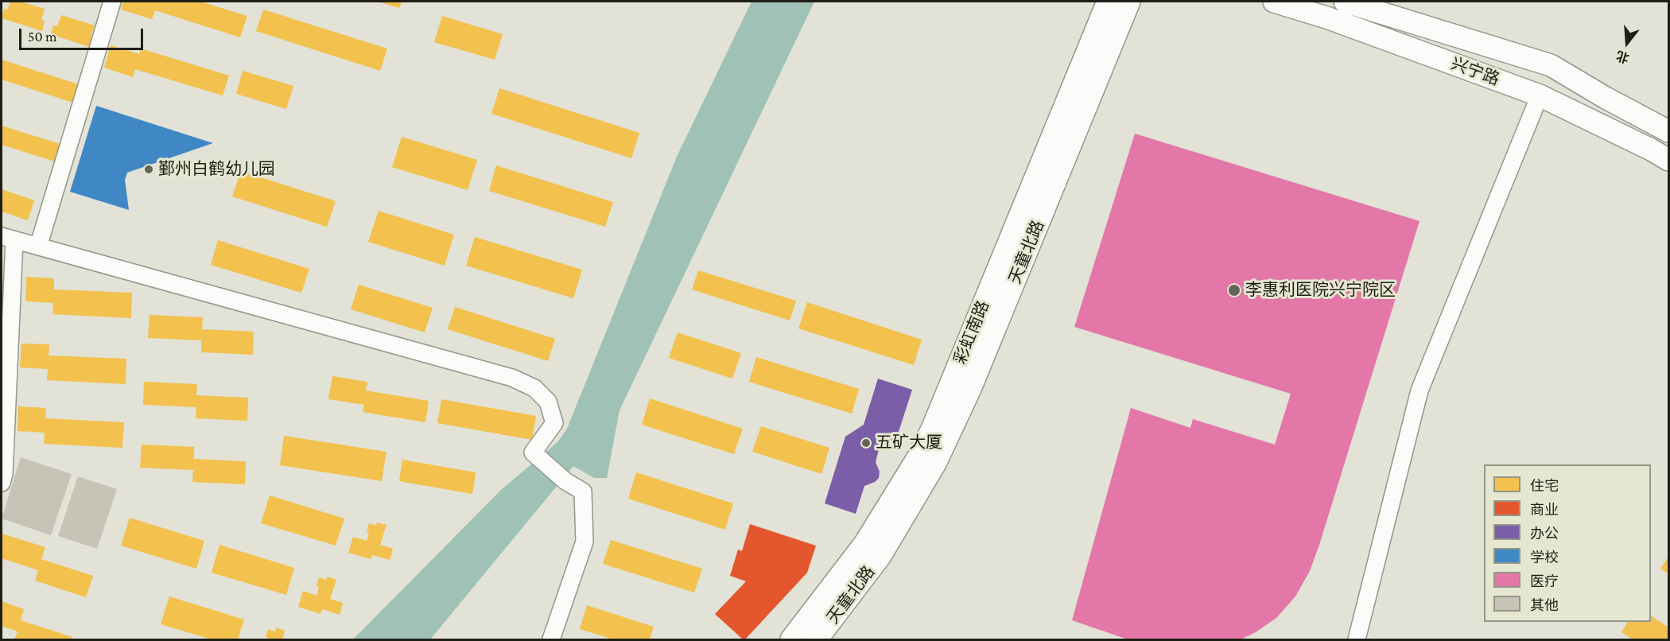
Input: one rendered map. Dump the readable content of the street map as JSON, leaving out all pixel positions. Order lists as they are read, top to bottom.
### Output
{
  "streets": {
    "main road": ["兴宁路", "天童北路", "彩虹南路"]
  },
  "places": ["鄞州白鹤幼儿园", "李惠利医院兴宁院区", "五矿大厦"],
  "legend": [
    "住宅",
    "商业",
    "办公",
    "学校",
    "医疗",
    "其他"
  ],
  "scale_bar": "50 m",
  "north": "bottom"
}
